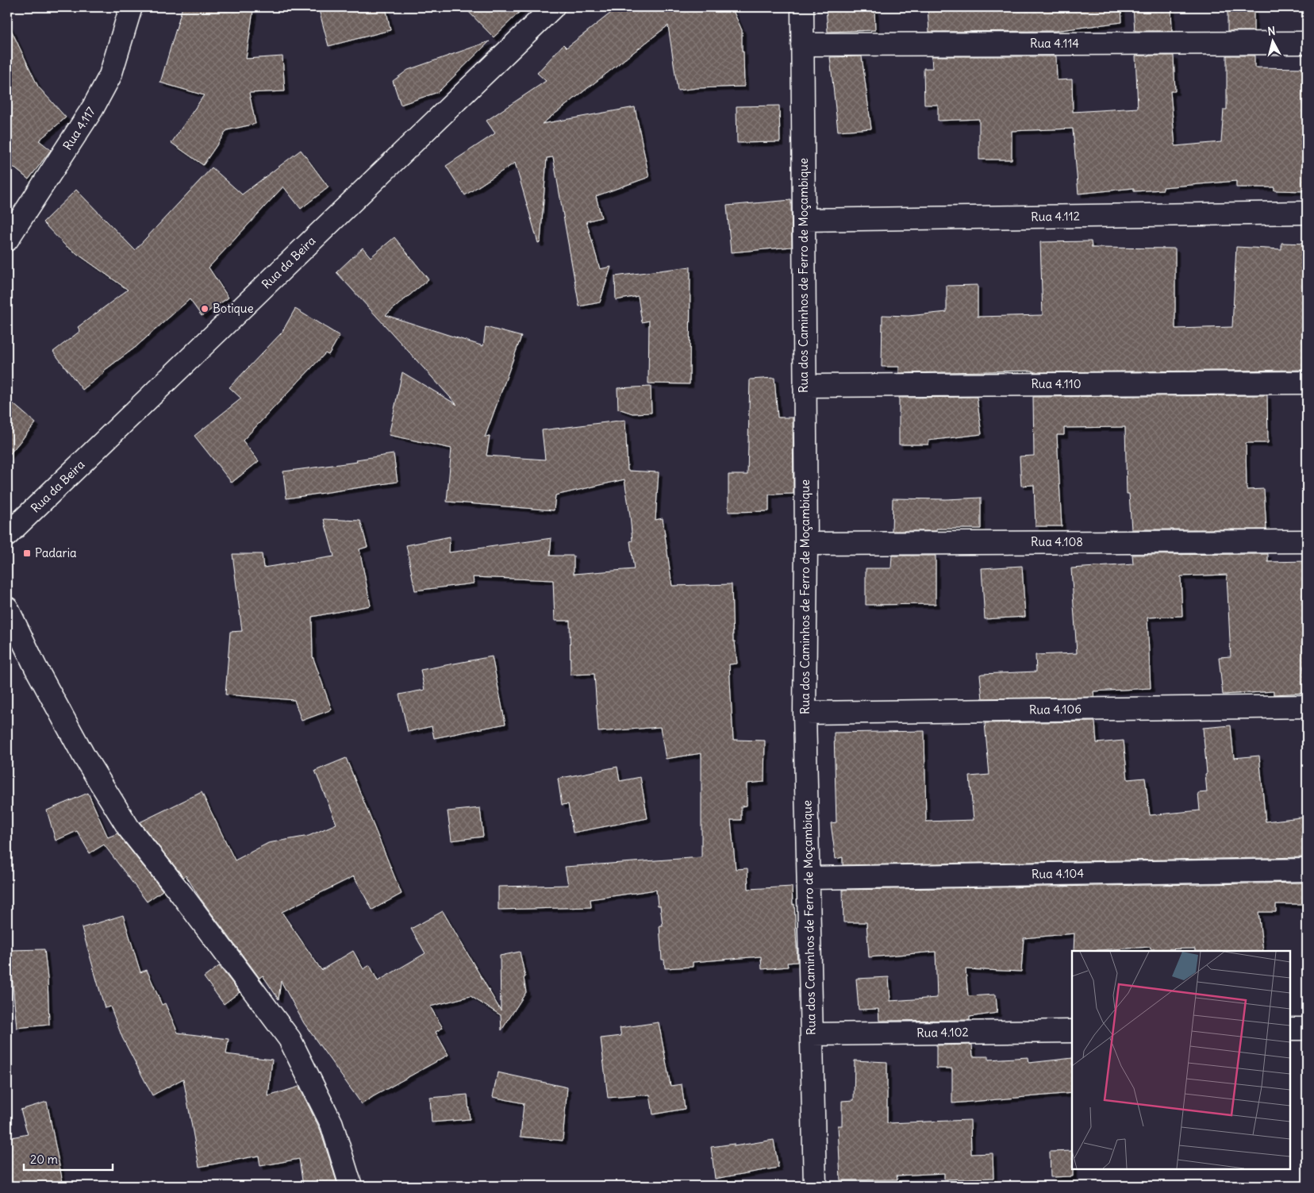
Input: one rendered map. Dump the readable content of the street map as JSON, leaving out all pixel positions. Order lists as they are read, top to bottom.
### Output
{
  "streets": {
    "street": [
      "Rua 4.114",
      "Rua 4.117",
      "Rua 4.112",
      "Rua da Beira",
      "Rua dos Caminhos de Ferro de Moçambique",
      "Rua 4.110",
      "Rua 4.108",
      "Rua 4.106",
      "Rua 4.104",
      "Rua 4.102"
    ]
  },
  "crossings": [
    ["Rua 4.114", "Rua dos Caminhos de Ferro de Moçambique"],
    ["Rua 4.112", "Rua dos Caminhos de Ferro de Moçambique"],
    ["Rua dos Caminhos de Ferro de Moçambique", "Rua 4.110"],
    ["Rua dos Caminhos de Ferro de Moçambique", "Rua 4.108"],
    ["Rua dos Caminhos de Ferro de Moçambique", "Rua 4.106"],
    ["Rua dos Caminhos de Ferro de Moçambique", "Rua 4.104"],
    ["Rua dos Caminhos de Ferro de Moçambique", "Rua 4.102"]
  ],
  "places": {
    "other": ["Botique"],
    "transit": ["Padaria"]
  },
  "scale_bar": "20 m",
  "north": "top"
}
